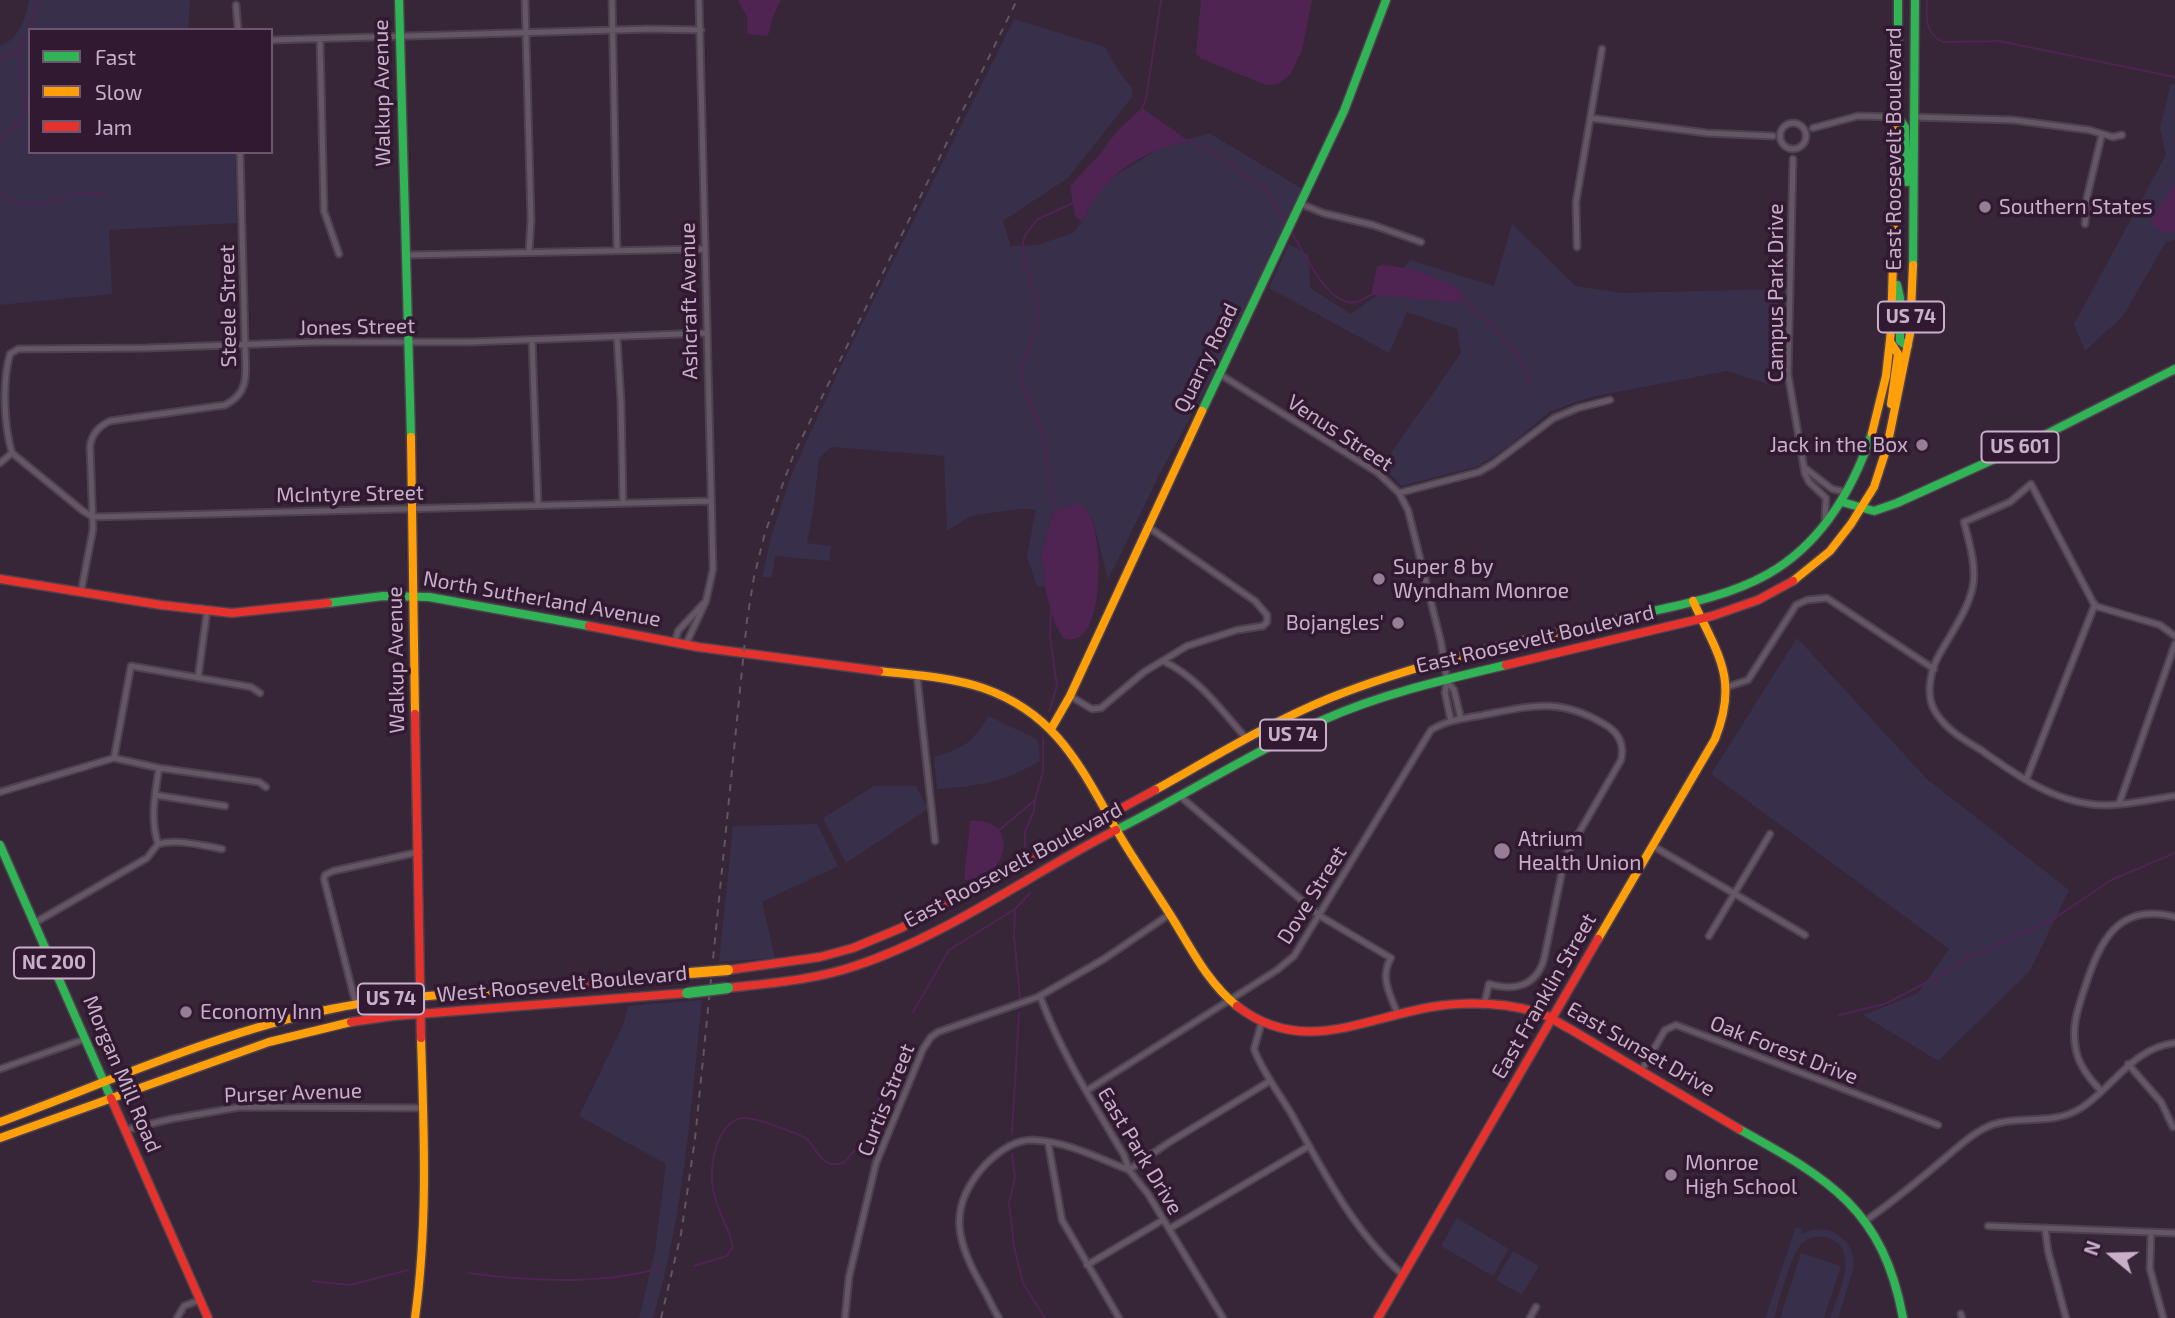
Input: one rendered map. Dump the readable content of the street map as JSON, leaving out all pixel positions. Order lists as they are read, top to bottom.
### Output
{
  "streets": {
    "main road": [
      "Walkup Avenue",
      "East Roosevelt Boulevard",
      "US 74",
      "Quarry Road",
      "US 601",
      "North Sutherland Avenue",
      "NC 200",
      "West Roosevelt Boulevard",
      "East Franklin Street",
      "East Sunset Drive",
      "Morgan Mill Road"
    ],
    "street": [
      "Campus Park Drive",
      "Ashcraft Avenue",
      "Steele Street",
      "Jones Street",
      "Venus Street",
      "McIntyre Street",
      "Dove Street",
      "Oak Forest Drive",
      "Purser Avenue",
      "Curtis Street",
      "East Park Drive"
    ]
  },
  "crossings": [
    ["Walkup Avenue", "Jones Street"],
    ["Walkup Avenue", "McIntyre Street"],
    ["Walkup Avenue", "North Sutherland Avenue"],
    ["Walkup Avenue", "West Roosevelt Boulevard"],
    ["Walkup Avenue", "Purser Avenue"],
    ["East Roosevelt Boulevard", "Campus Park Drive"],
    ["East Roosevelt Boulevard", "Venus Street"],
    ["East Roosevelt Boulevard", "US 601"],
    ["East Roosevelt Boulevard", "West Roosevelt Boulevard"],
    ["East Roosevelt Boulevard", "East Sunset Drive"],
    ["Ashcraft Avenue", "Jones Street"],
    ["Ashcraft Avenue", "McIntyre Street"],
    ["Ashcraft Avenue", "North Sutherland Avenue"],
    ["Steele Street", "Jones Street"],
    ["Steele Street", "McIntyre Street"],
    ["Steele Street", "North Sutherland Avenue"],
    ["Quarry Road", "Venus Street"],
    ["Quarry Road", "North Sutherland Avenue"],
    ["Quarry Road", "East Sunset Drive"],
    ["North Sutherland Avenue", "East Sunset Drive"],
    ["Dove Street", "East Sunset Drive"],
    ["Dove Street", "East Park Drive"],
    ["West Roosevelt Boulevard", "Morgan Mill Road"],
    ["East Franklin Street", "East Sunset Drive"],
    ["East Sunset Drive", "Oak Forest Drive"],
    ["East Sunset Drive", "Curtis Street"],
    ["Morgan Mill Road", "Purser Avenue"],
    ["Curtis Street", "East Park Drive"]
  ],
  "places": [
    "Southern States",
    "Jack in the Box",
    "Super 8 by Wyndham Monroe",
    "Bojangles'",
    "Atrium Health Union",
    "Economy Inn",
    "Monroe High School"
  ],
  "legend": ["Fast", "Slow", "Jam"],
  "north": "left"
}
